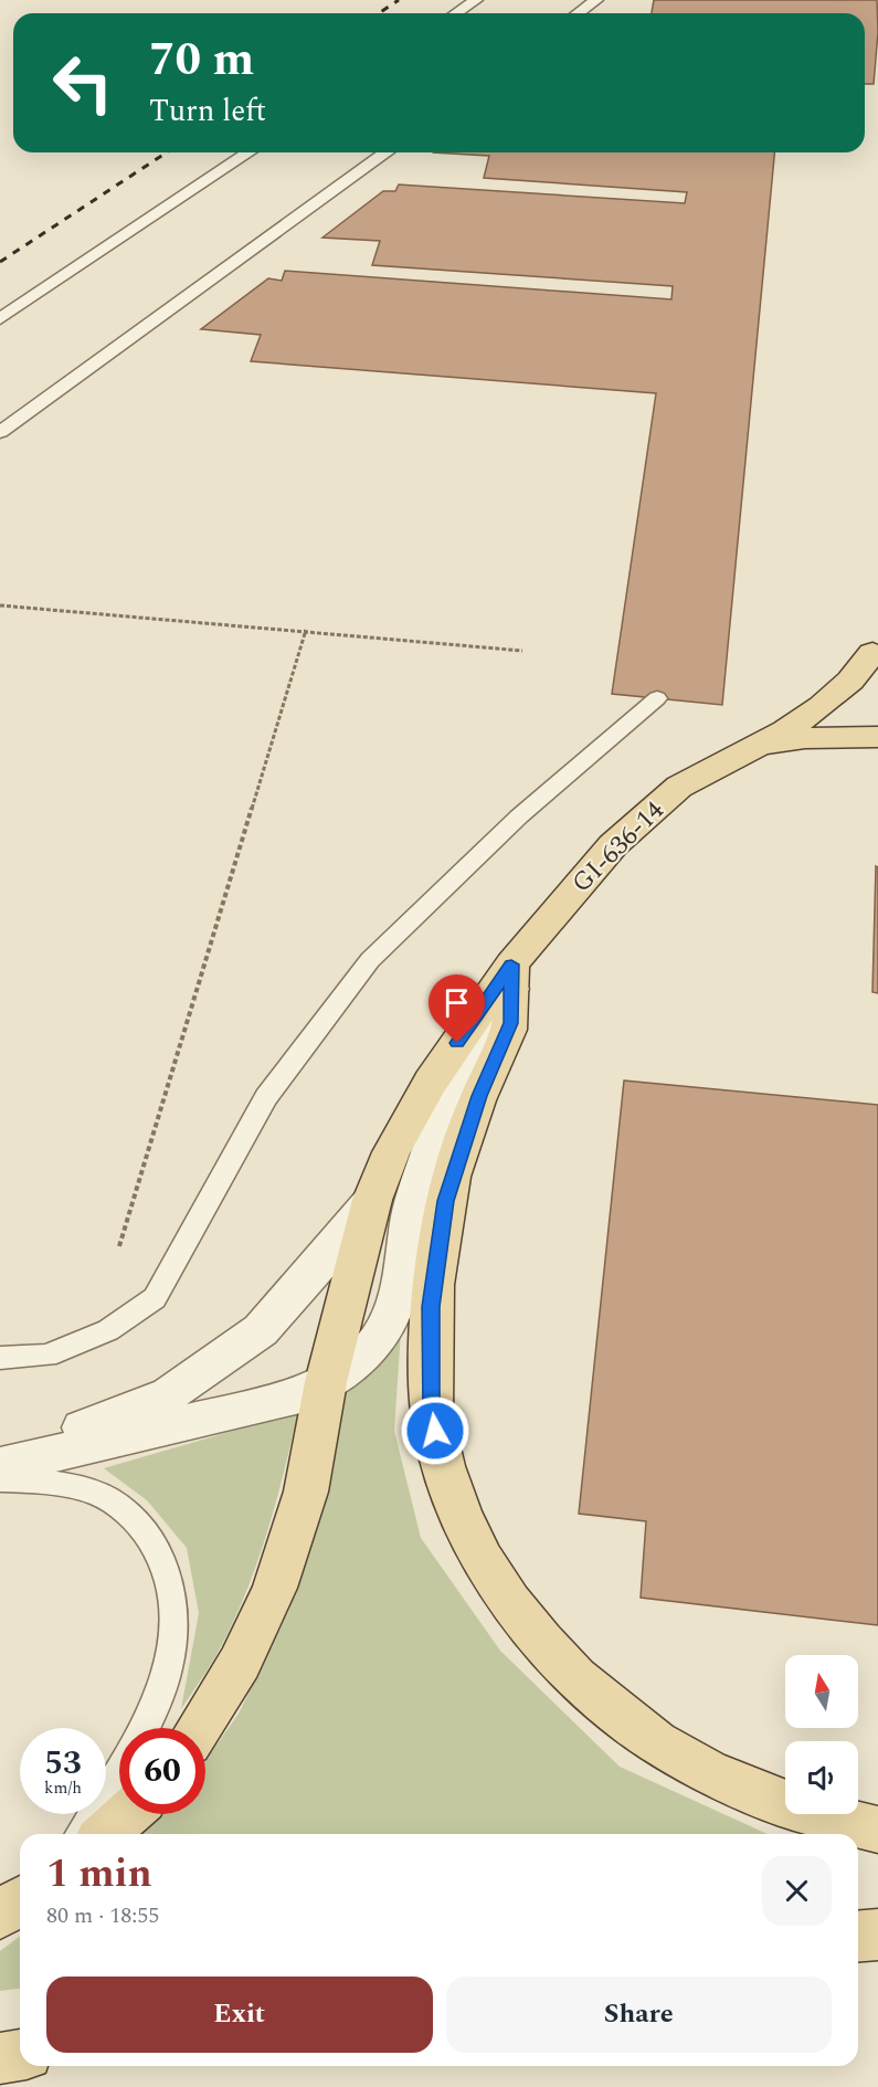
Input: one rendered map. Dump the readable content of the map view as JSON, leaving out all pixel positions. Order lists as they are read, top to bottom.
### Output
{
  "streets": {
    "main road": ["GI-636-14"]
  },
  "north": "top",
  "page": {
    "turn": ["70 m", "Turn left"],
    "speed": "53 km/h",
    "limit": "60",
    "heading": ["1 min", "80 m · 18:55"],
    "buttons": ["Exit", "Share"]
  }
}
